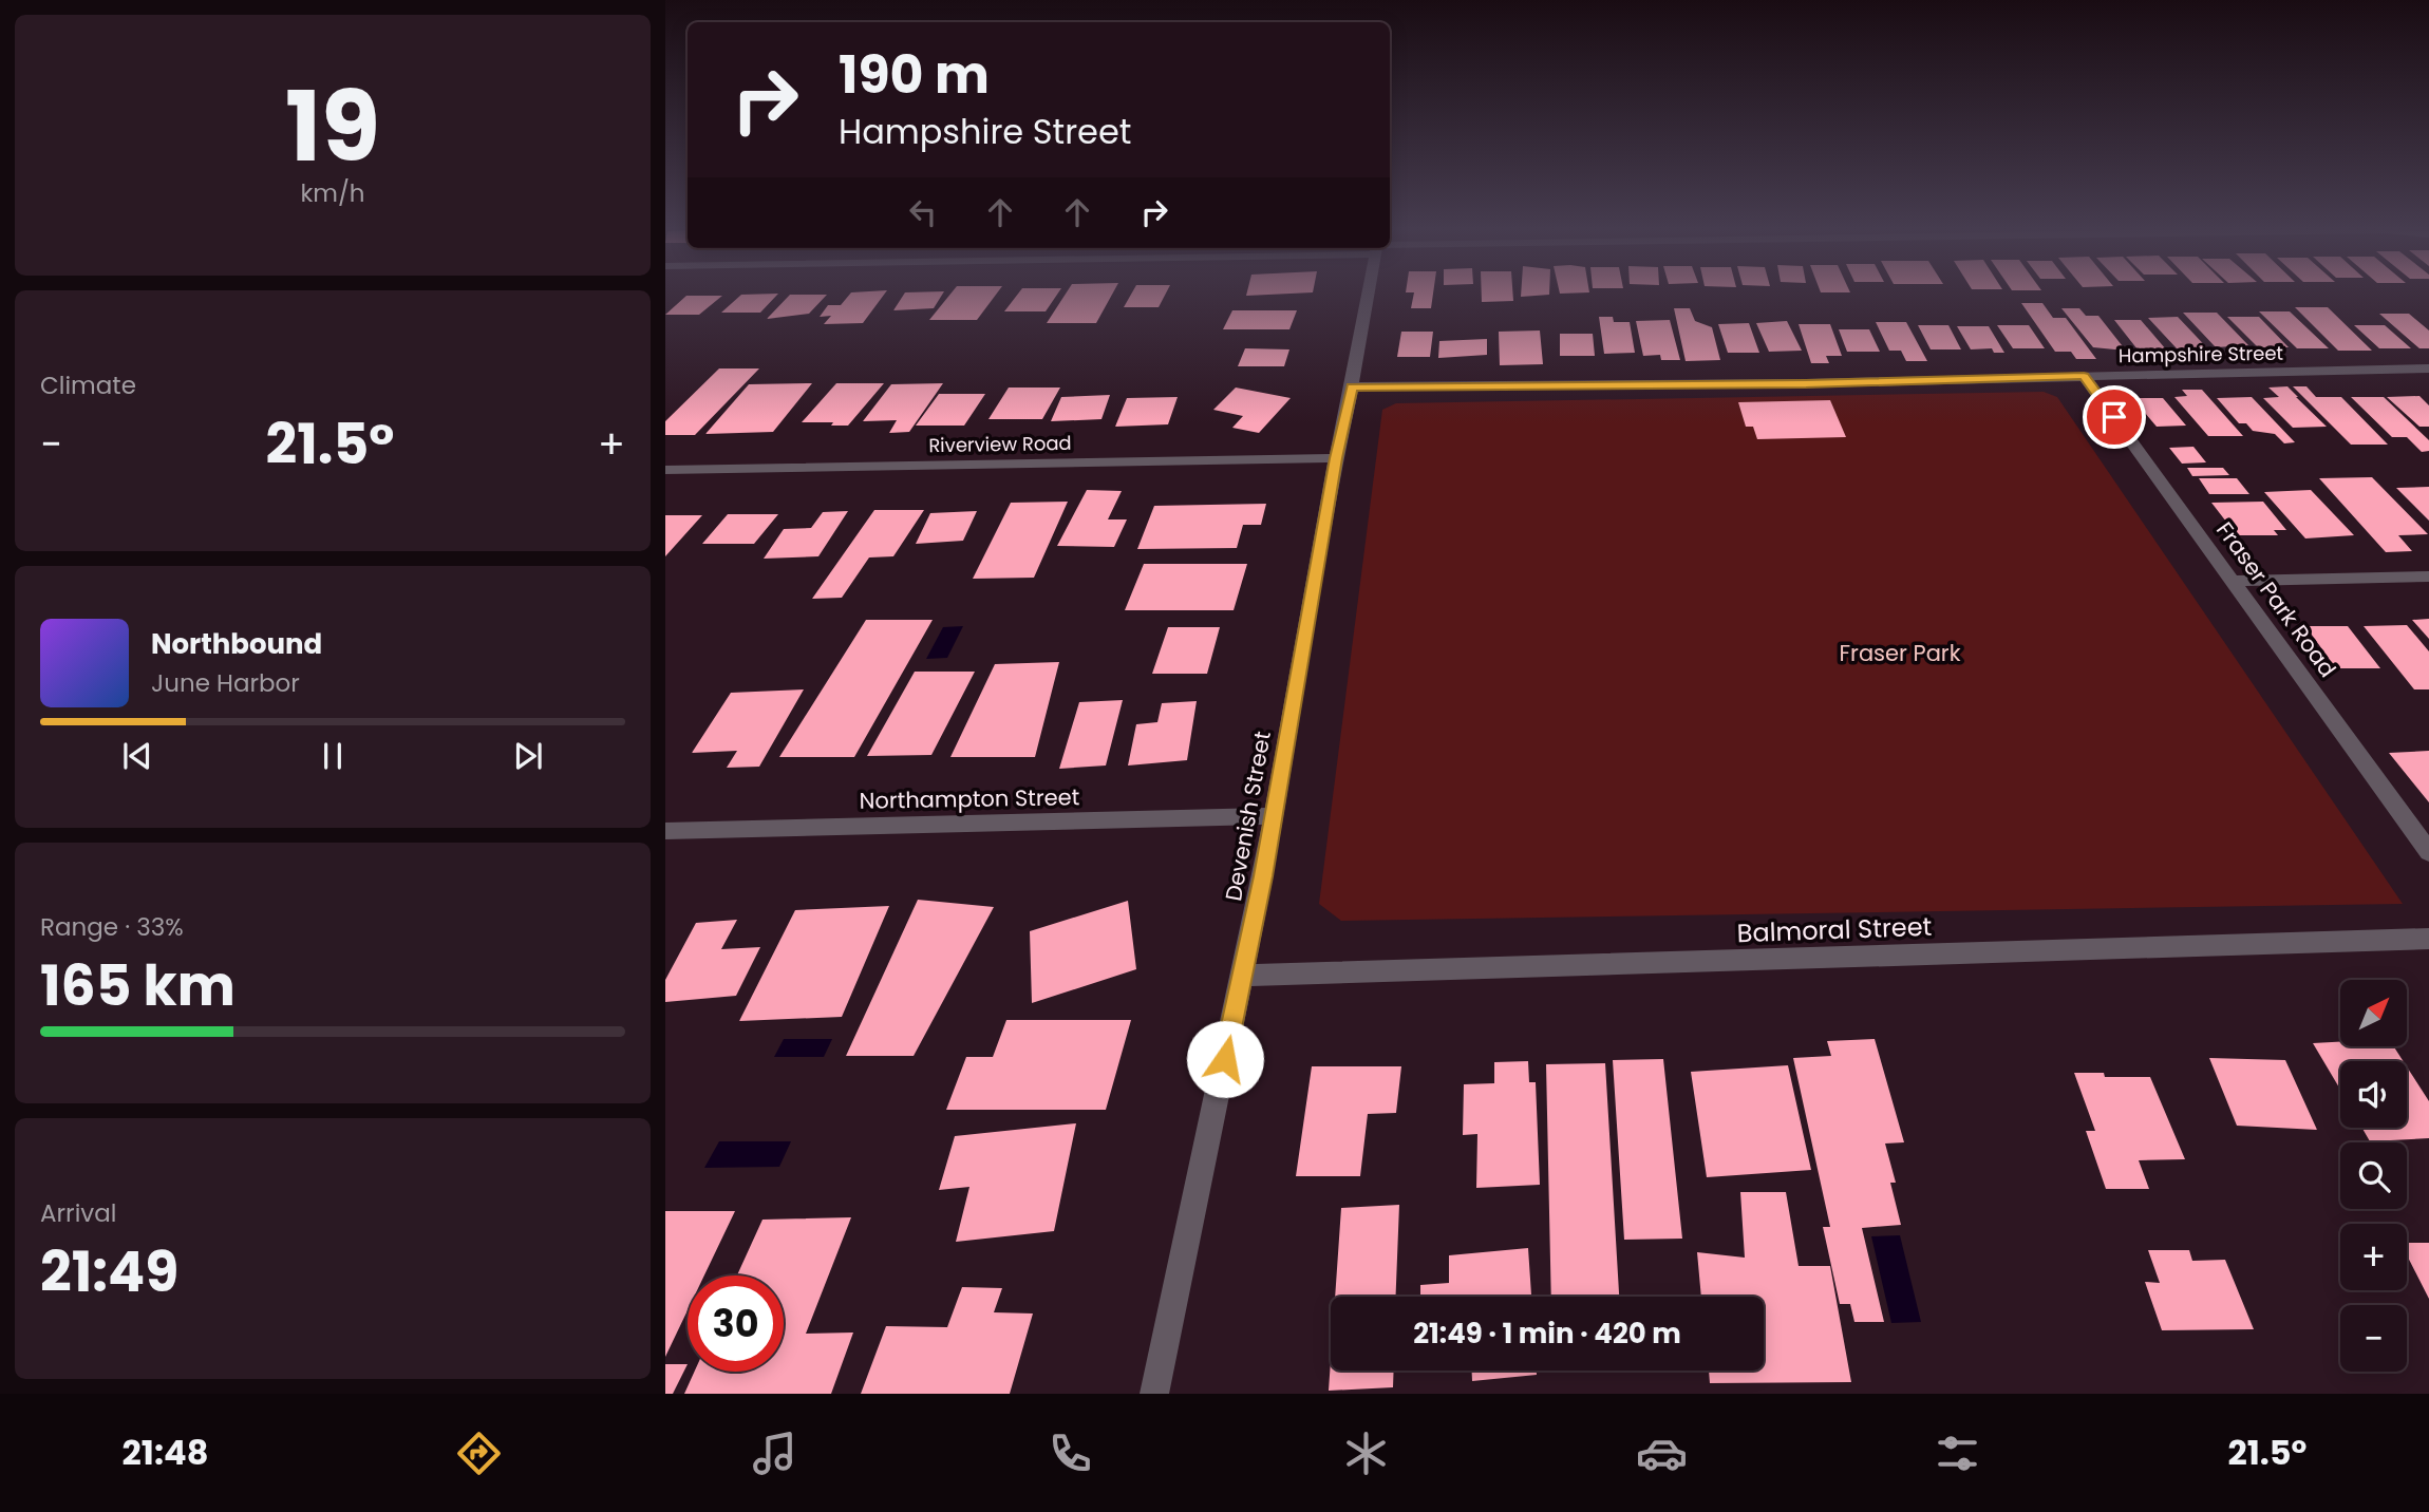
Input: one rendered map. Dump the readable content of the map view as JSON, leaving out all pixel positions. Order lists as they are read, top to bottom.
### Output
{
  "streets": {
    "street": [
      "Hampshire Street",
      "Riverview Road",
      "Fraser Park Road",
      "Northampton Street",
      "Devenish Street",
      "Balmoral Street"
    ]
  },
  "crossings": [
    ["Hampshire Street", "Fraser Park Road"],
    ["Hampshire Street", "Devenish Street"],
    ["Riverview Road", "Devenish Street"],
    ["Northampton Street", "Devenish Street"],
    ["Devenish Street", "Balmoral Street"]
  ],
  "parks": ["Fraser Park"],
  "north": "top right",
  "page": {
    "tile": [
      ["19", "km/h"],
      "Climate",
      ["Range · 33%", "165 km"],
      ["Arrival", "21:49"]
    ],
    "turn": ["190 m", "Hampshire Street"],
    "heat": ["−", "21.5°", "+"],
    "song": ["Northbound", "June Harbor"],
    "map_buttons": ["+", "−"],
    "limit": "30",
    "trip": "21:49 · 1 min · 420 m",
    "tabs": ["21:48", "21.5°"]
  }
}
